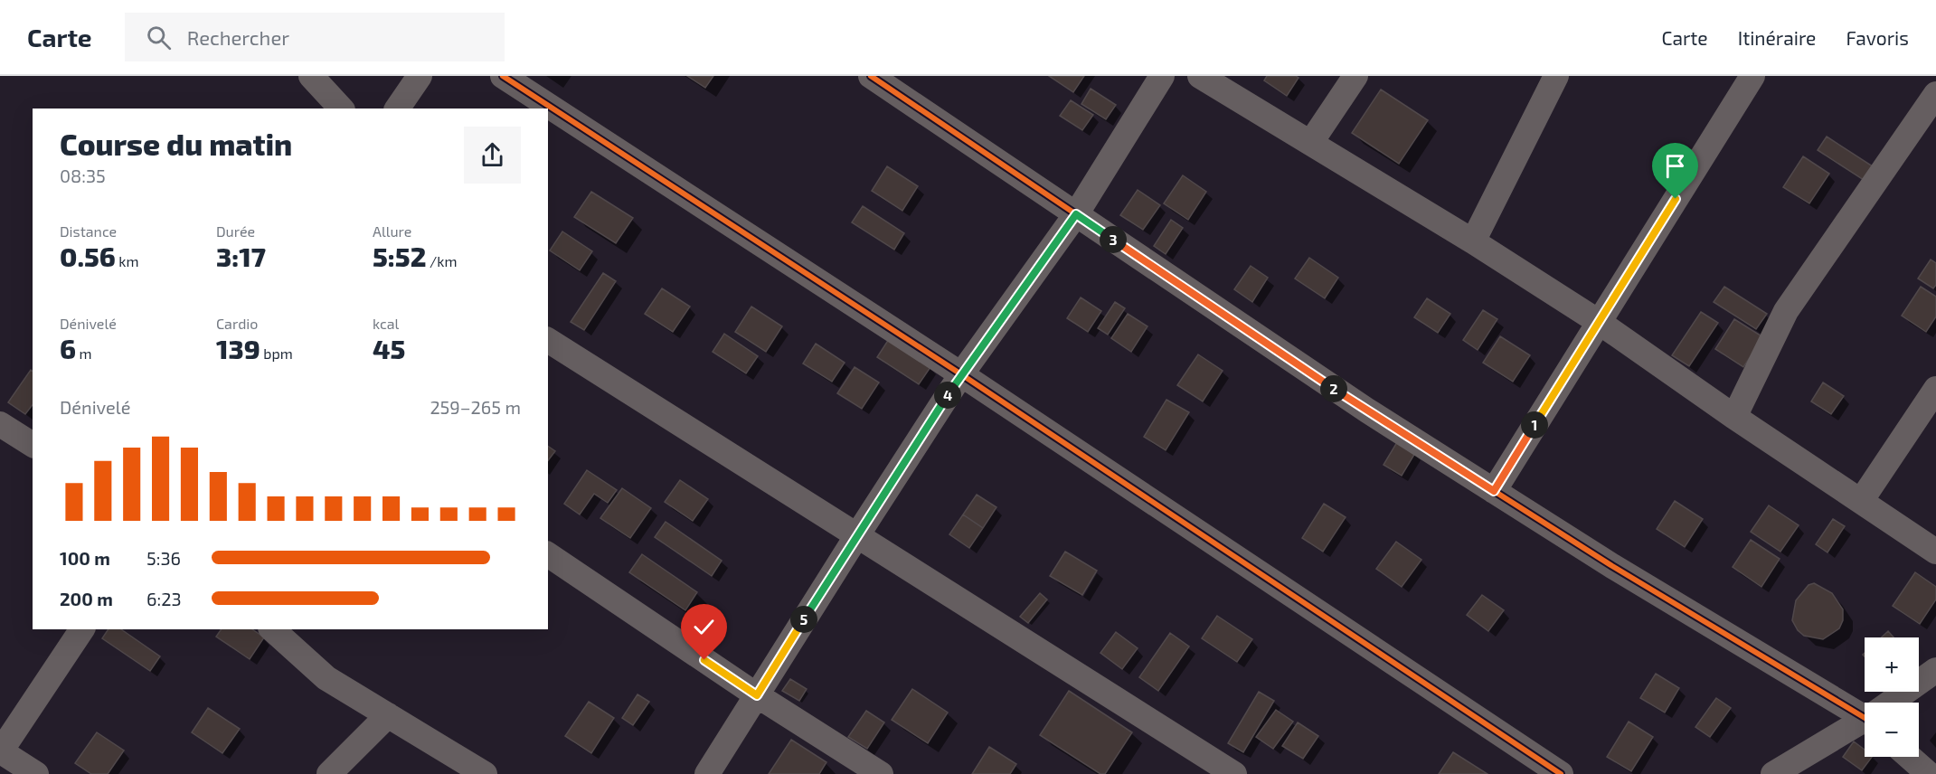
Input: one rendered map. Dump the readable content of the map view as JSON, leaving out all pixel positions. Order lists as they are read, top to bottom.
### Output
{
  "page": {
    "header": "Carte",
    "search": "Rechercher",
    "nav": ["Carte", "Itinéraire", "Favoris"],
    "heading": ["Course du matin", "08:35"],
    "stats": [
      ["Distance", "0.56 km"],
      ["Durée", "3:17"],
      ["Allure", "5:52 /km"],
      ["Dénivelé", "6 m"],
      ["Cardio", "139 bpm"],
      ["kcal", "45"]
    ],
    "pins": [
      "3",
      "2",
      "4",
      "1",
      "5"
    ],
    "chart": ["Dénivelé", "259–265 m"],
    "list": [
      {
        "name": "100 m",
        "note": "5:36"
      },
      {
        "name": "200 m",
        "note": "6:23"
      }
    ],
    "map_buttons": ["+", "−"]
  }
}
